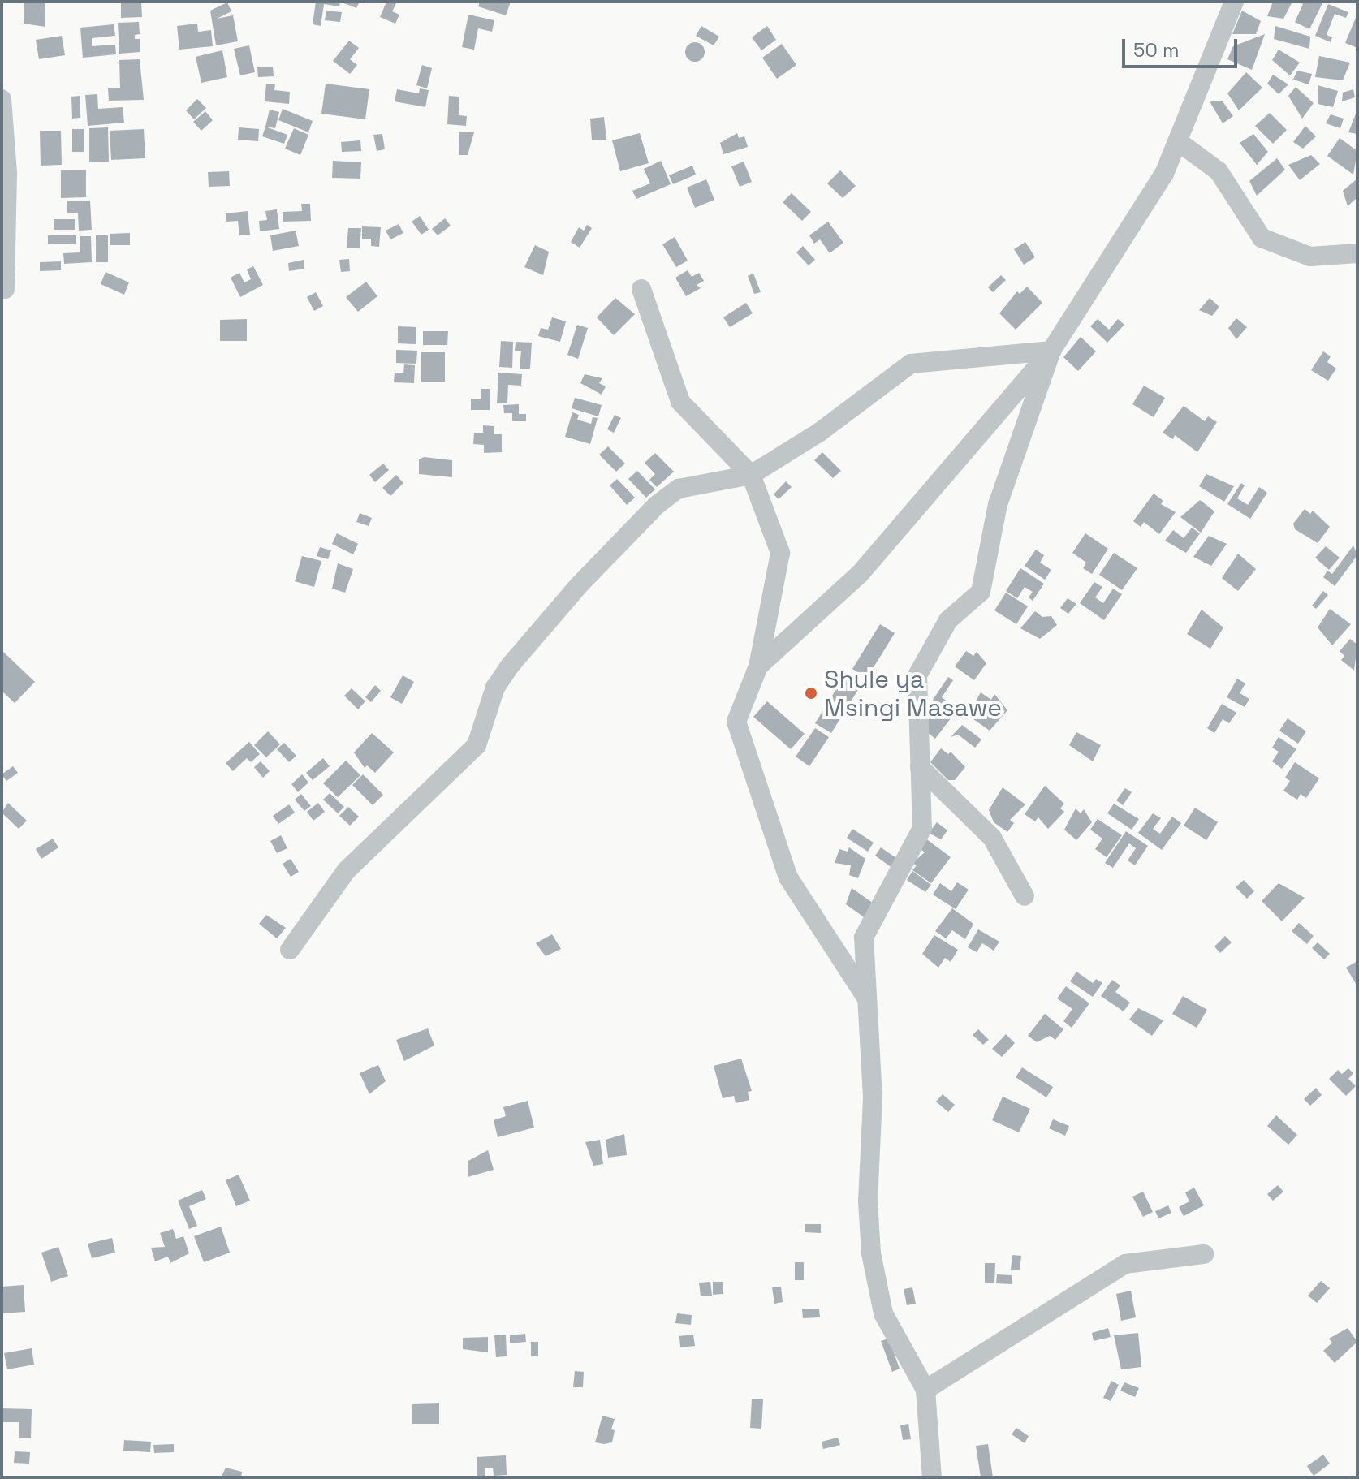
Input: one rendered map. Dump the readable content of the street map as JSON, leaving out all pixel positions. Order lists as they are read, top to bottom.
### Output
{
  "places": ["Shule ya Msingi Masawe"],
  "scale_bar": "50 m"
}
